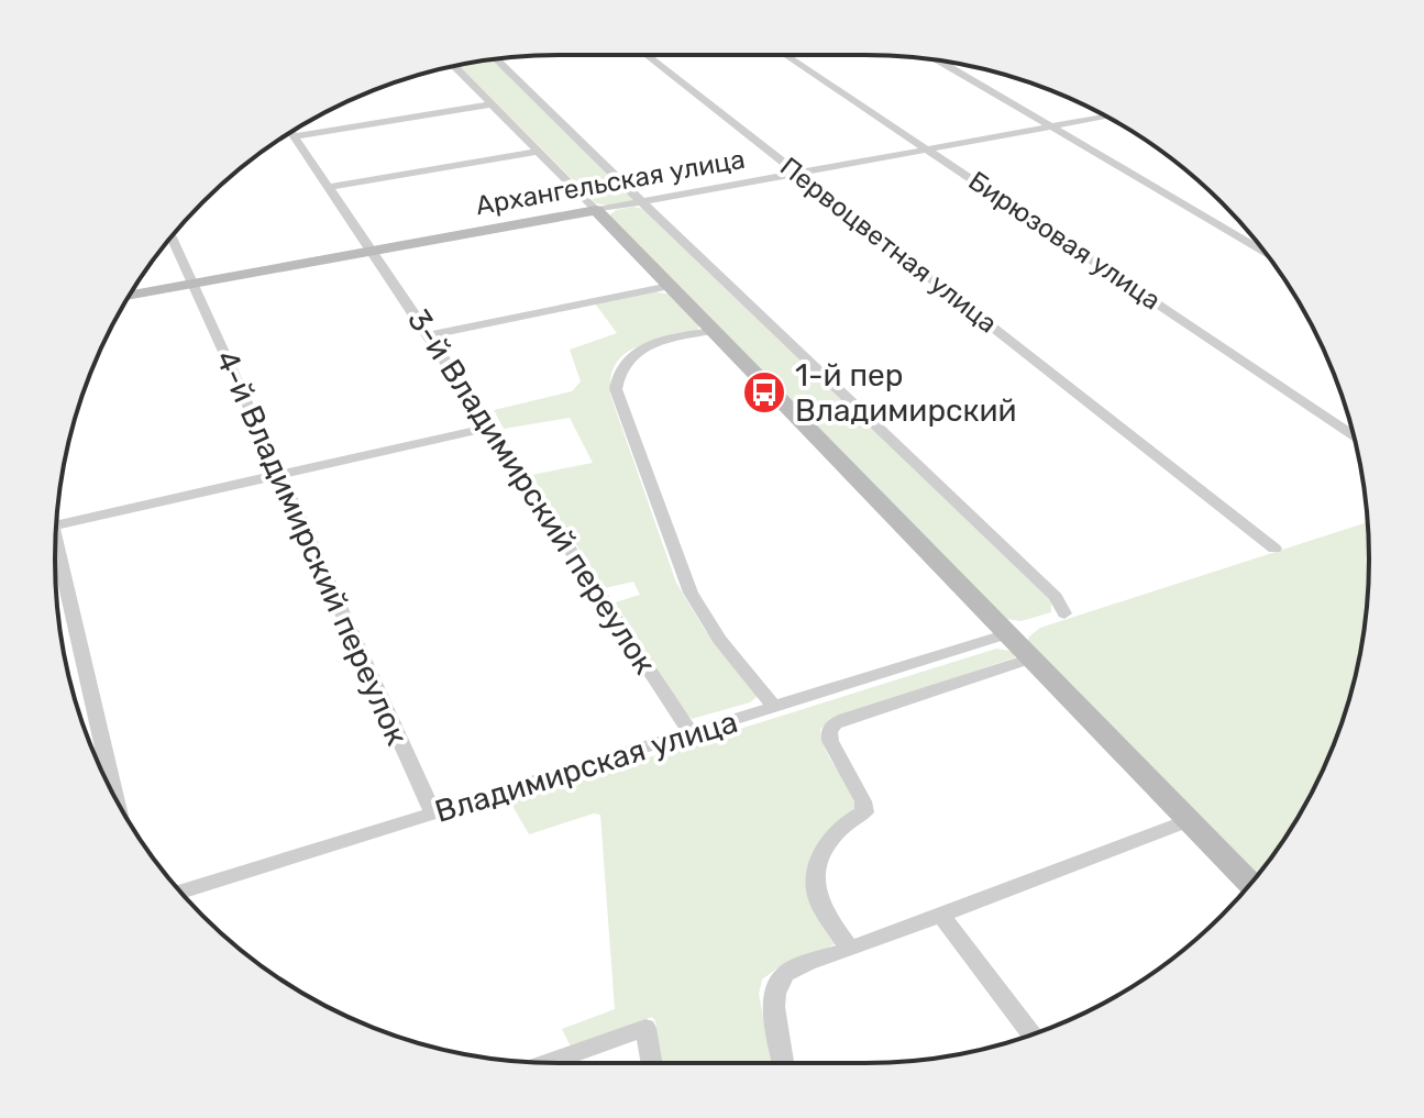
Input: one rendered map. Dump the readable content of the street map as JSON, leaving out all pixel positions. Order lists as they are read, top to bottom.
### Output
{
  "streets": {
    "street": [
      "Архангельская улица",
      "Бирюзовая улица",
      "Первоцветная улица",
      "3-й Владимирский переулок",
      "4-й Владимирский переулок",
      "Владимирская улица"
    ]
  },
  "crossings": [
    ["Архангельская улица", "Бирюзовая улица"],
    ["Архангельская улица", "Первоцветная улица"],
    ["Архангельская улица", "3-й Владимирский переулок"],
    ["Архангельская улица", "4-й Владимирский переулок"],
    ["3-й Владимирский переулок", "Владимирская улица"],
    ["4-й Владимирский переулок", "Владимирская улица"]
  ],
  "places": {
    "bus stop": ["1-й пер Владимирский"]
  }
}
